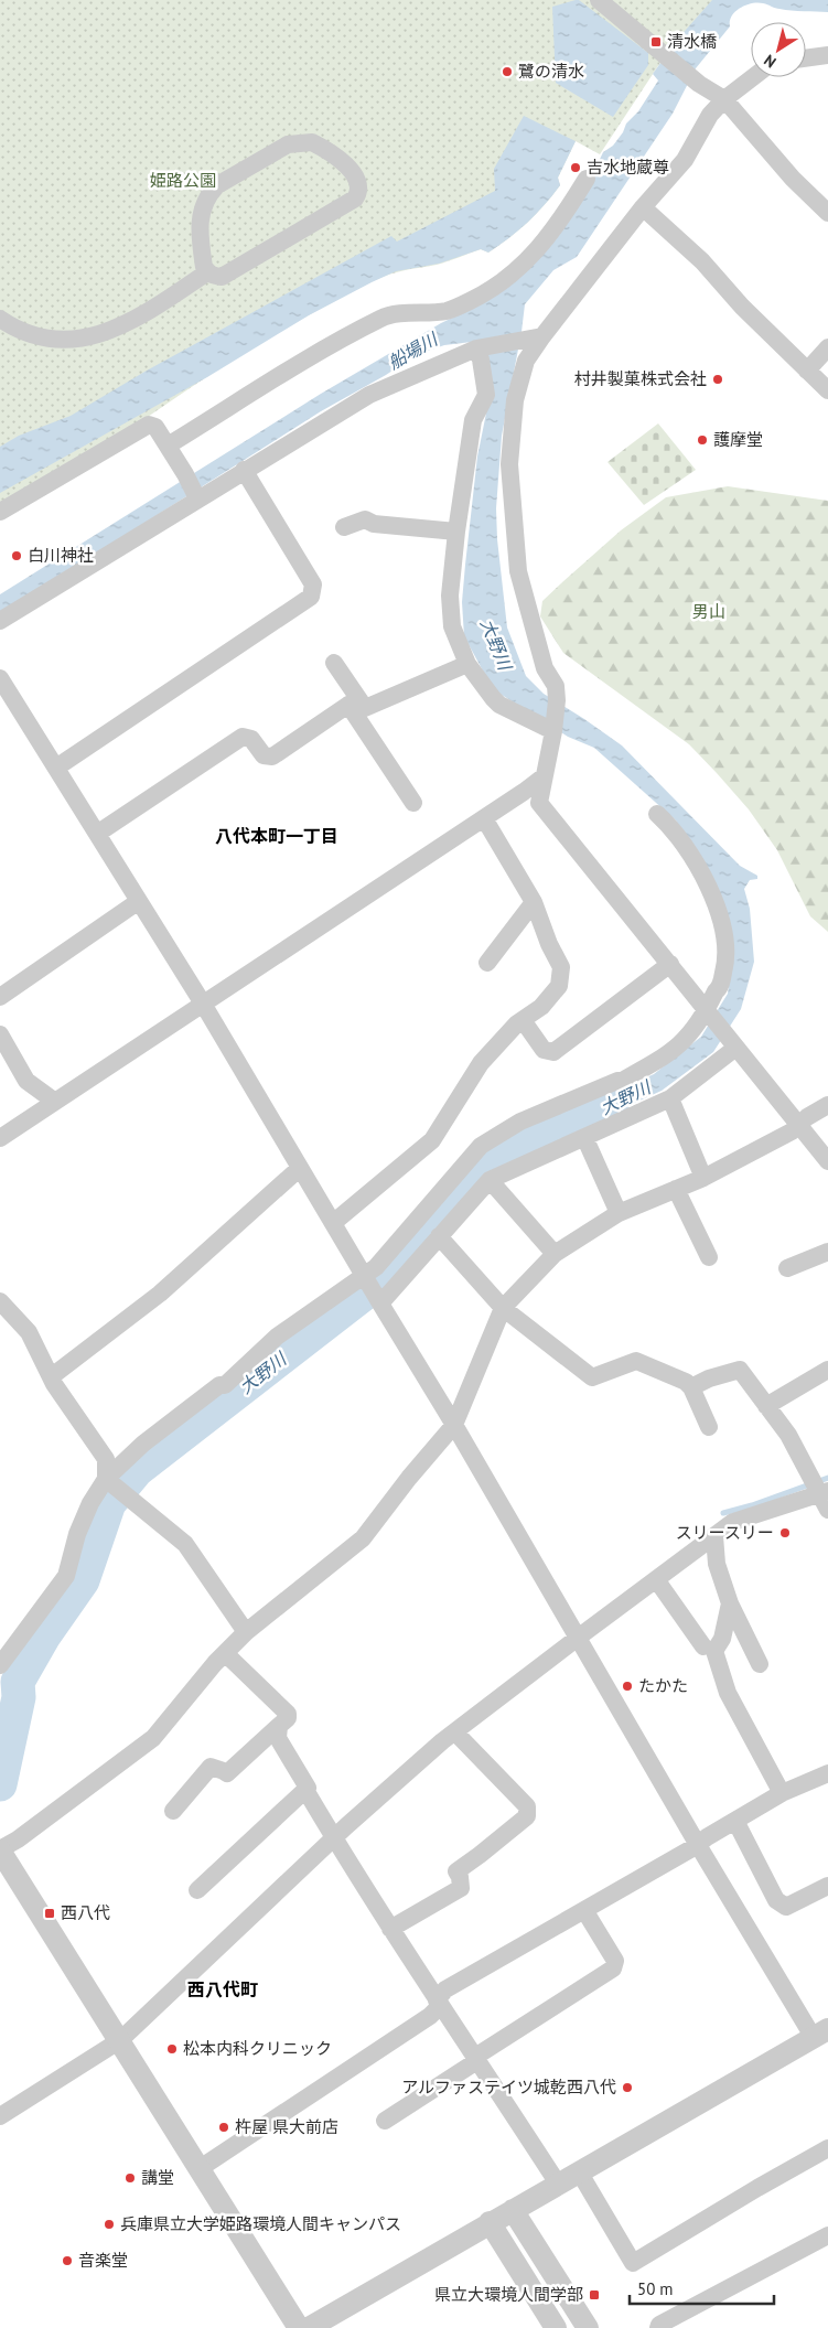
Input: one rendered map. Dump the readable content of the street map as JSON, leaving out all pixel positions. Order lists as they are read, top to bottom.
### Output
{
  "districts": ["八代本町一丁目", "西八代町"],
  "water": ["船場川", "大野川"],
  "parks": ["姫路公園", "男山"],
  "places": {
    "transit": ["清水橋", "西八代", "県立大環境人間学部"],
    "other": [
      "鷺の清水",
      "吉水地蔵尊",
      "村井製菓株式会社",
      "護摩堂",
      "白川神社",
      "スリースリー",
      "たかた",
      "松本内科クリニック",
      "アルファステイツ城乾西八代",
      "杵屋 県大前店",
      "講堂",
      "兵庫県立大学姫路環境人間キャンパス",
      "音楽堂"
    ]
  },
  "scale_bar": "50 m",
  "north": "bottom left"
}
